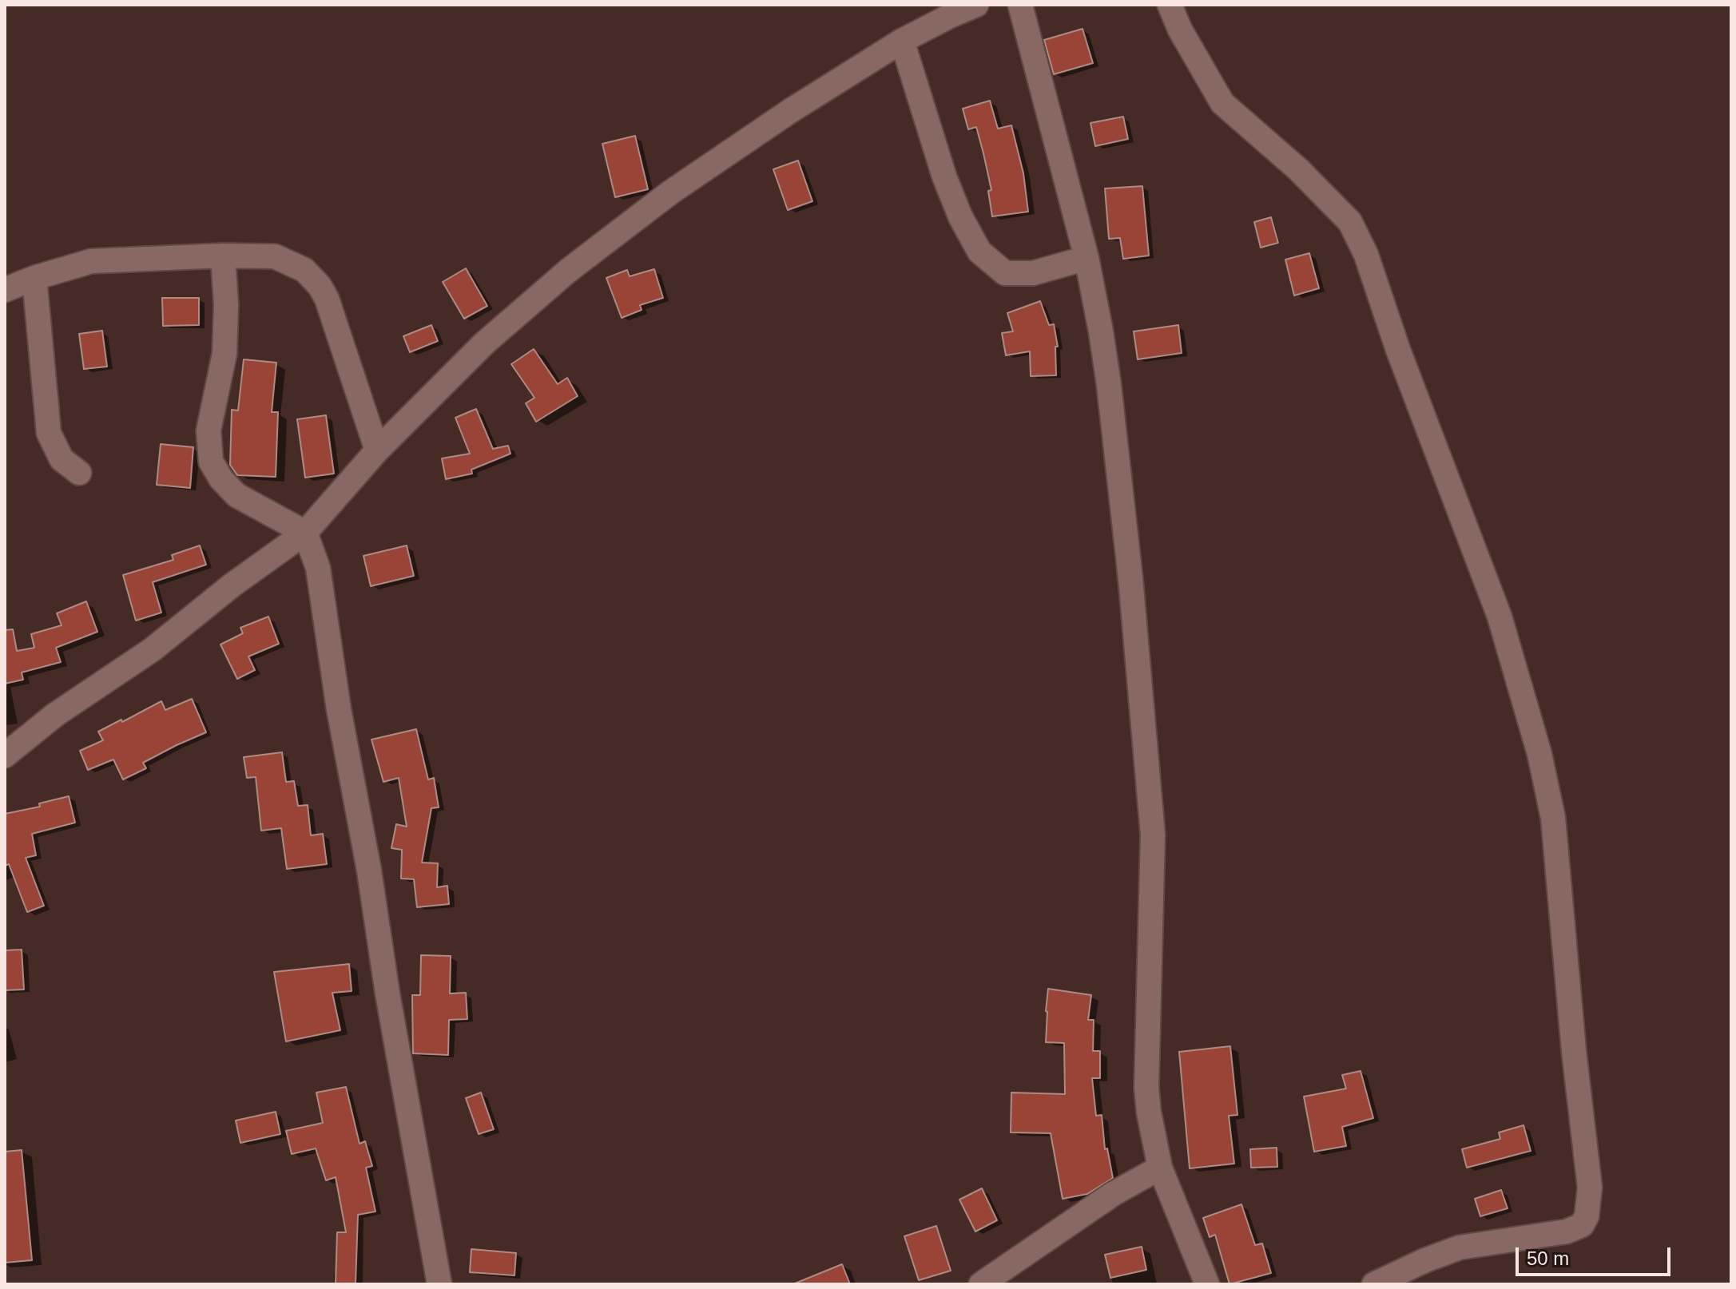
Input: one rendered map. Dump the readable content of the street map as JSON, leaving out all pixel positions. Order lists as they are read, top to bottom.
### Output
{
  "scale_bar": "50 m"
}
